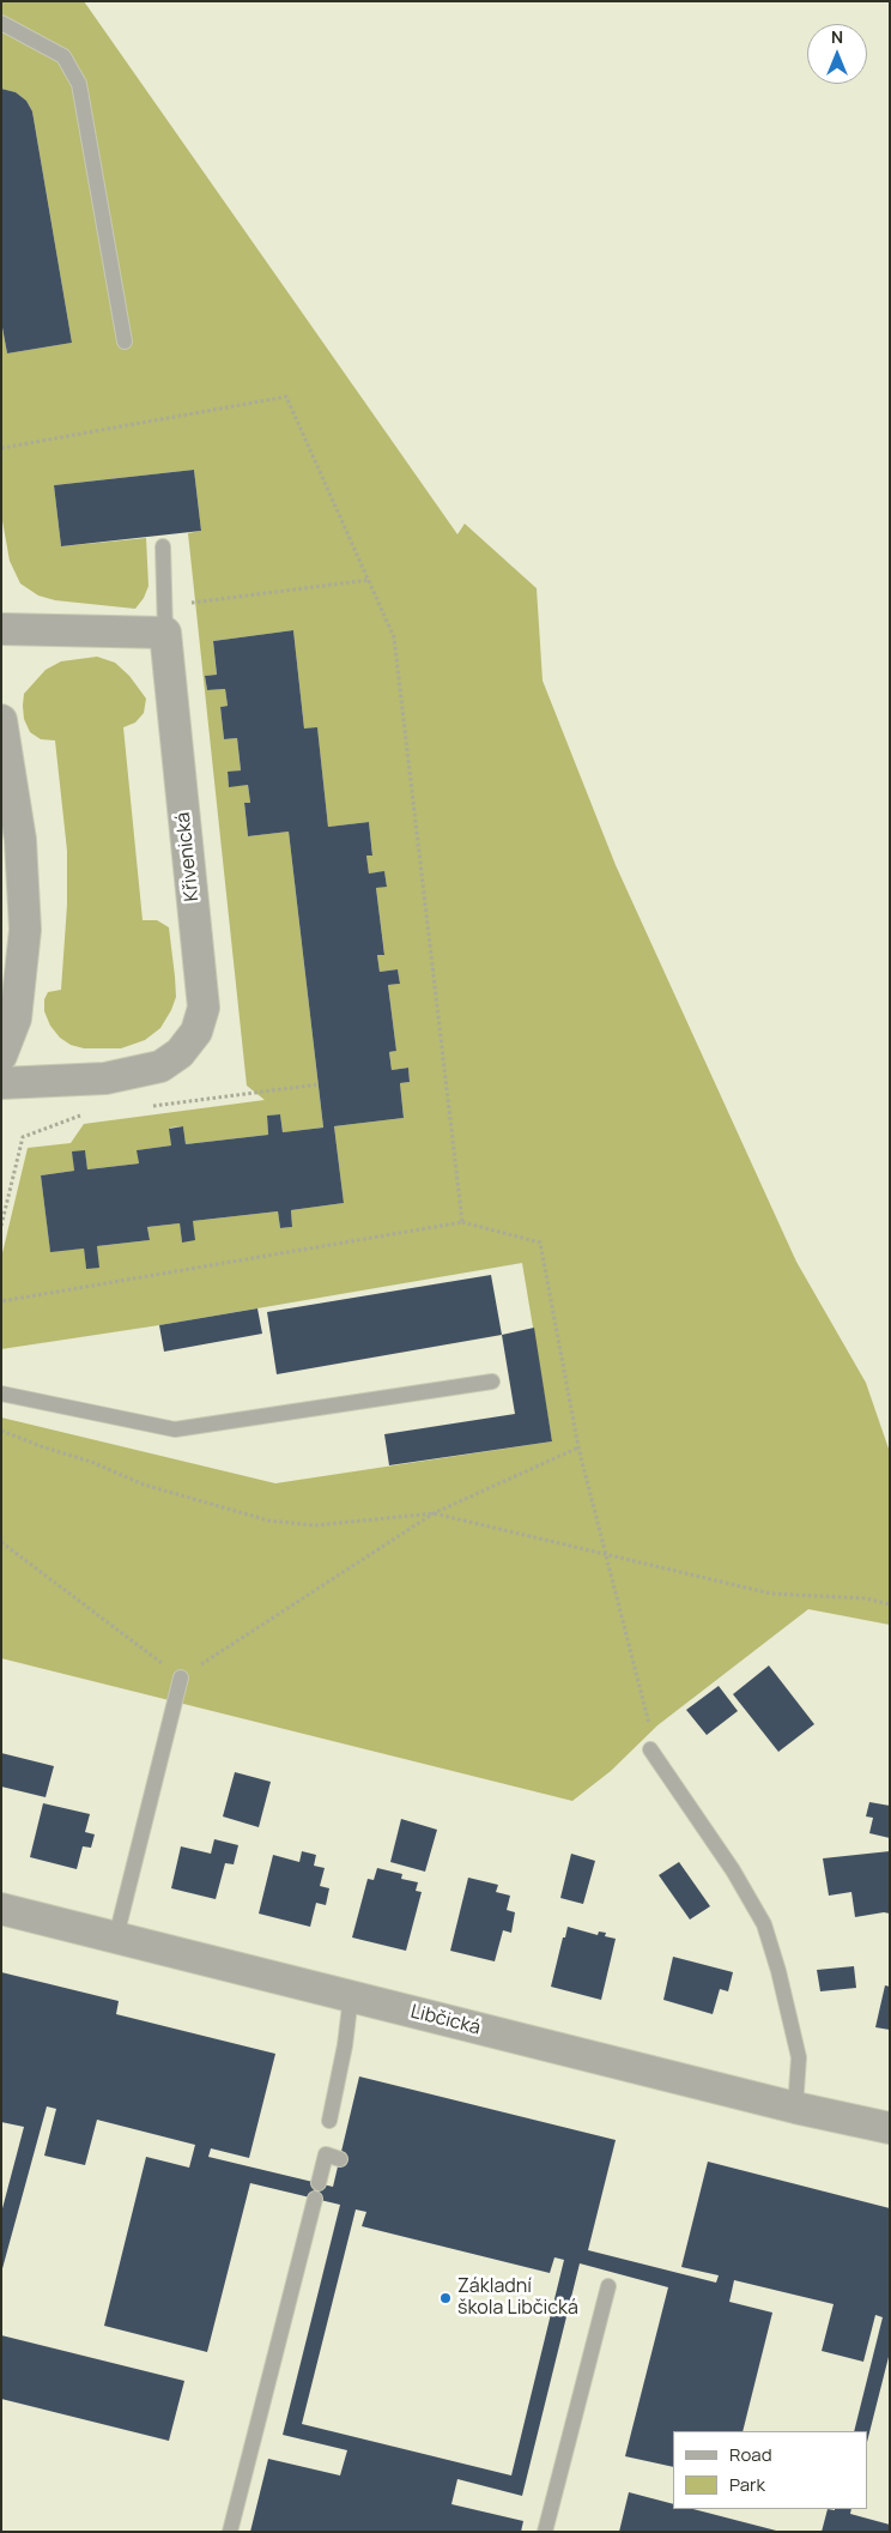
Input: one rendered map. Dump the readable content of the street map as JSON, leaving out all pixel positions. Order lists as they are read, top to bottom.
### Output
{
  "streets": {
    "street": ["Křivenická", "Libčická"]
  },
  "places": ["Základní škola Libčická"],
  "legend": ["Road", "Park"],
  "north": "top"
}
